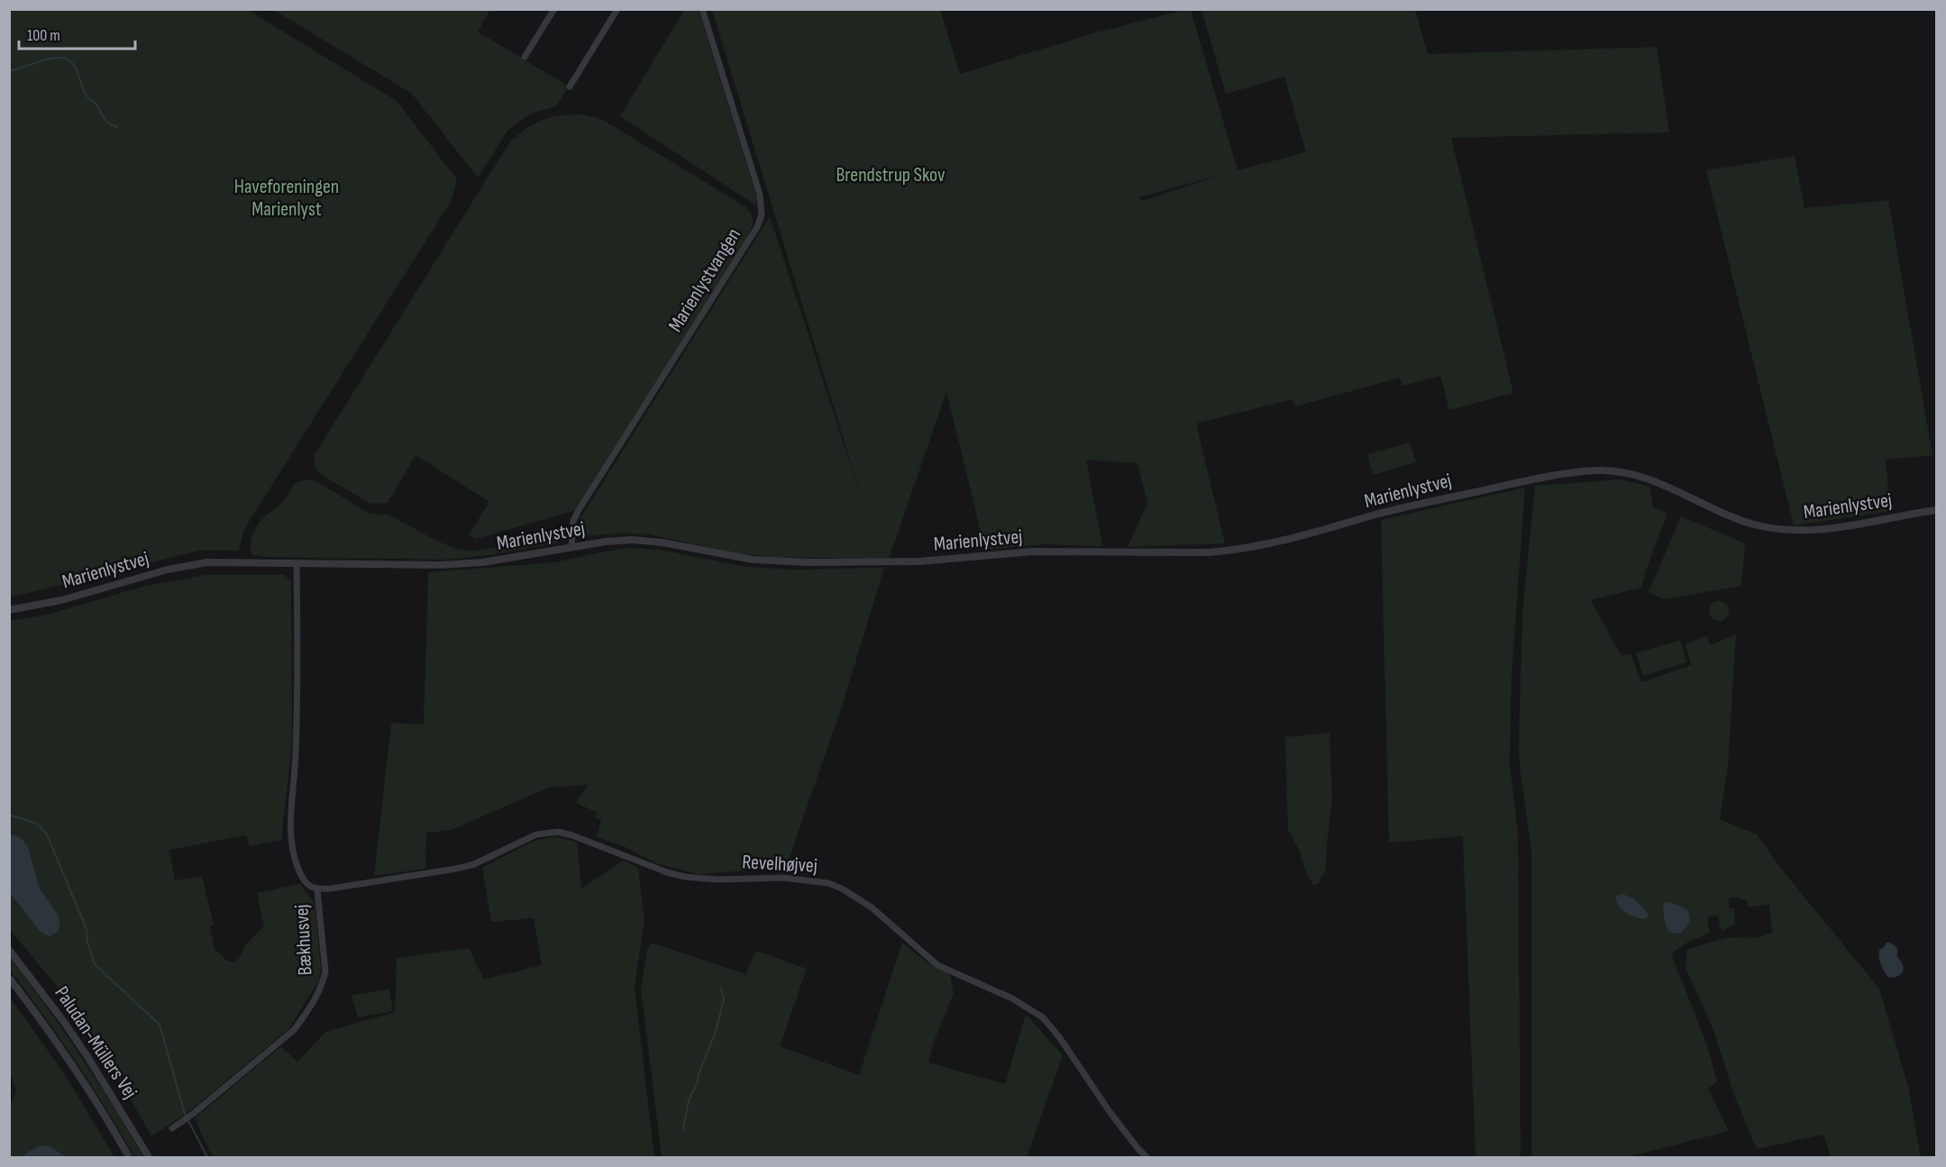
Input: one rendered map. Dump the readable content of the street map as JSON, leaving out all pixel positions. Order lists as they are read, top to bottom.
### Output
{
  "streets": {
    "street": [
      "Marienlystvangen",
      "Marienlystvej",
      "Revelhøjvej",
      "Bækhusvej",
      "Paludan-Müllers Vej"
    ]
  },
  "crossings": [
    ["Marienlystvangen", "Marienlystvej"],
    ["Marienlystvej", "Bækhusvej"],
    ["Revelhøjvej", "Bækhusvej"]
  ],
  "parks": ["Brendstrup Skov", "Haveforeningen Marienlyst"],
  "scale_bar": "100 m"
}
